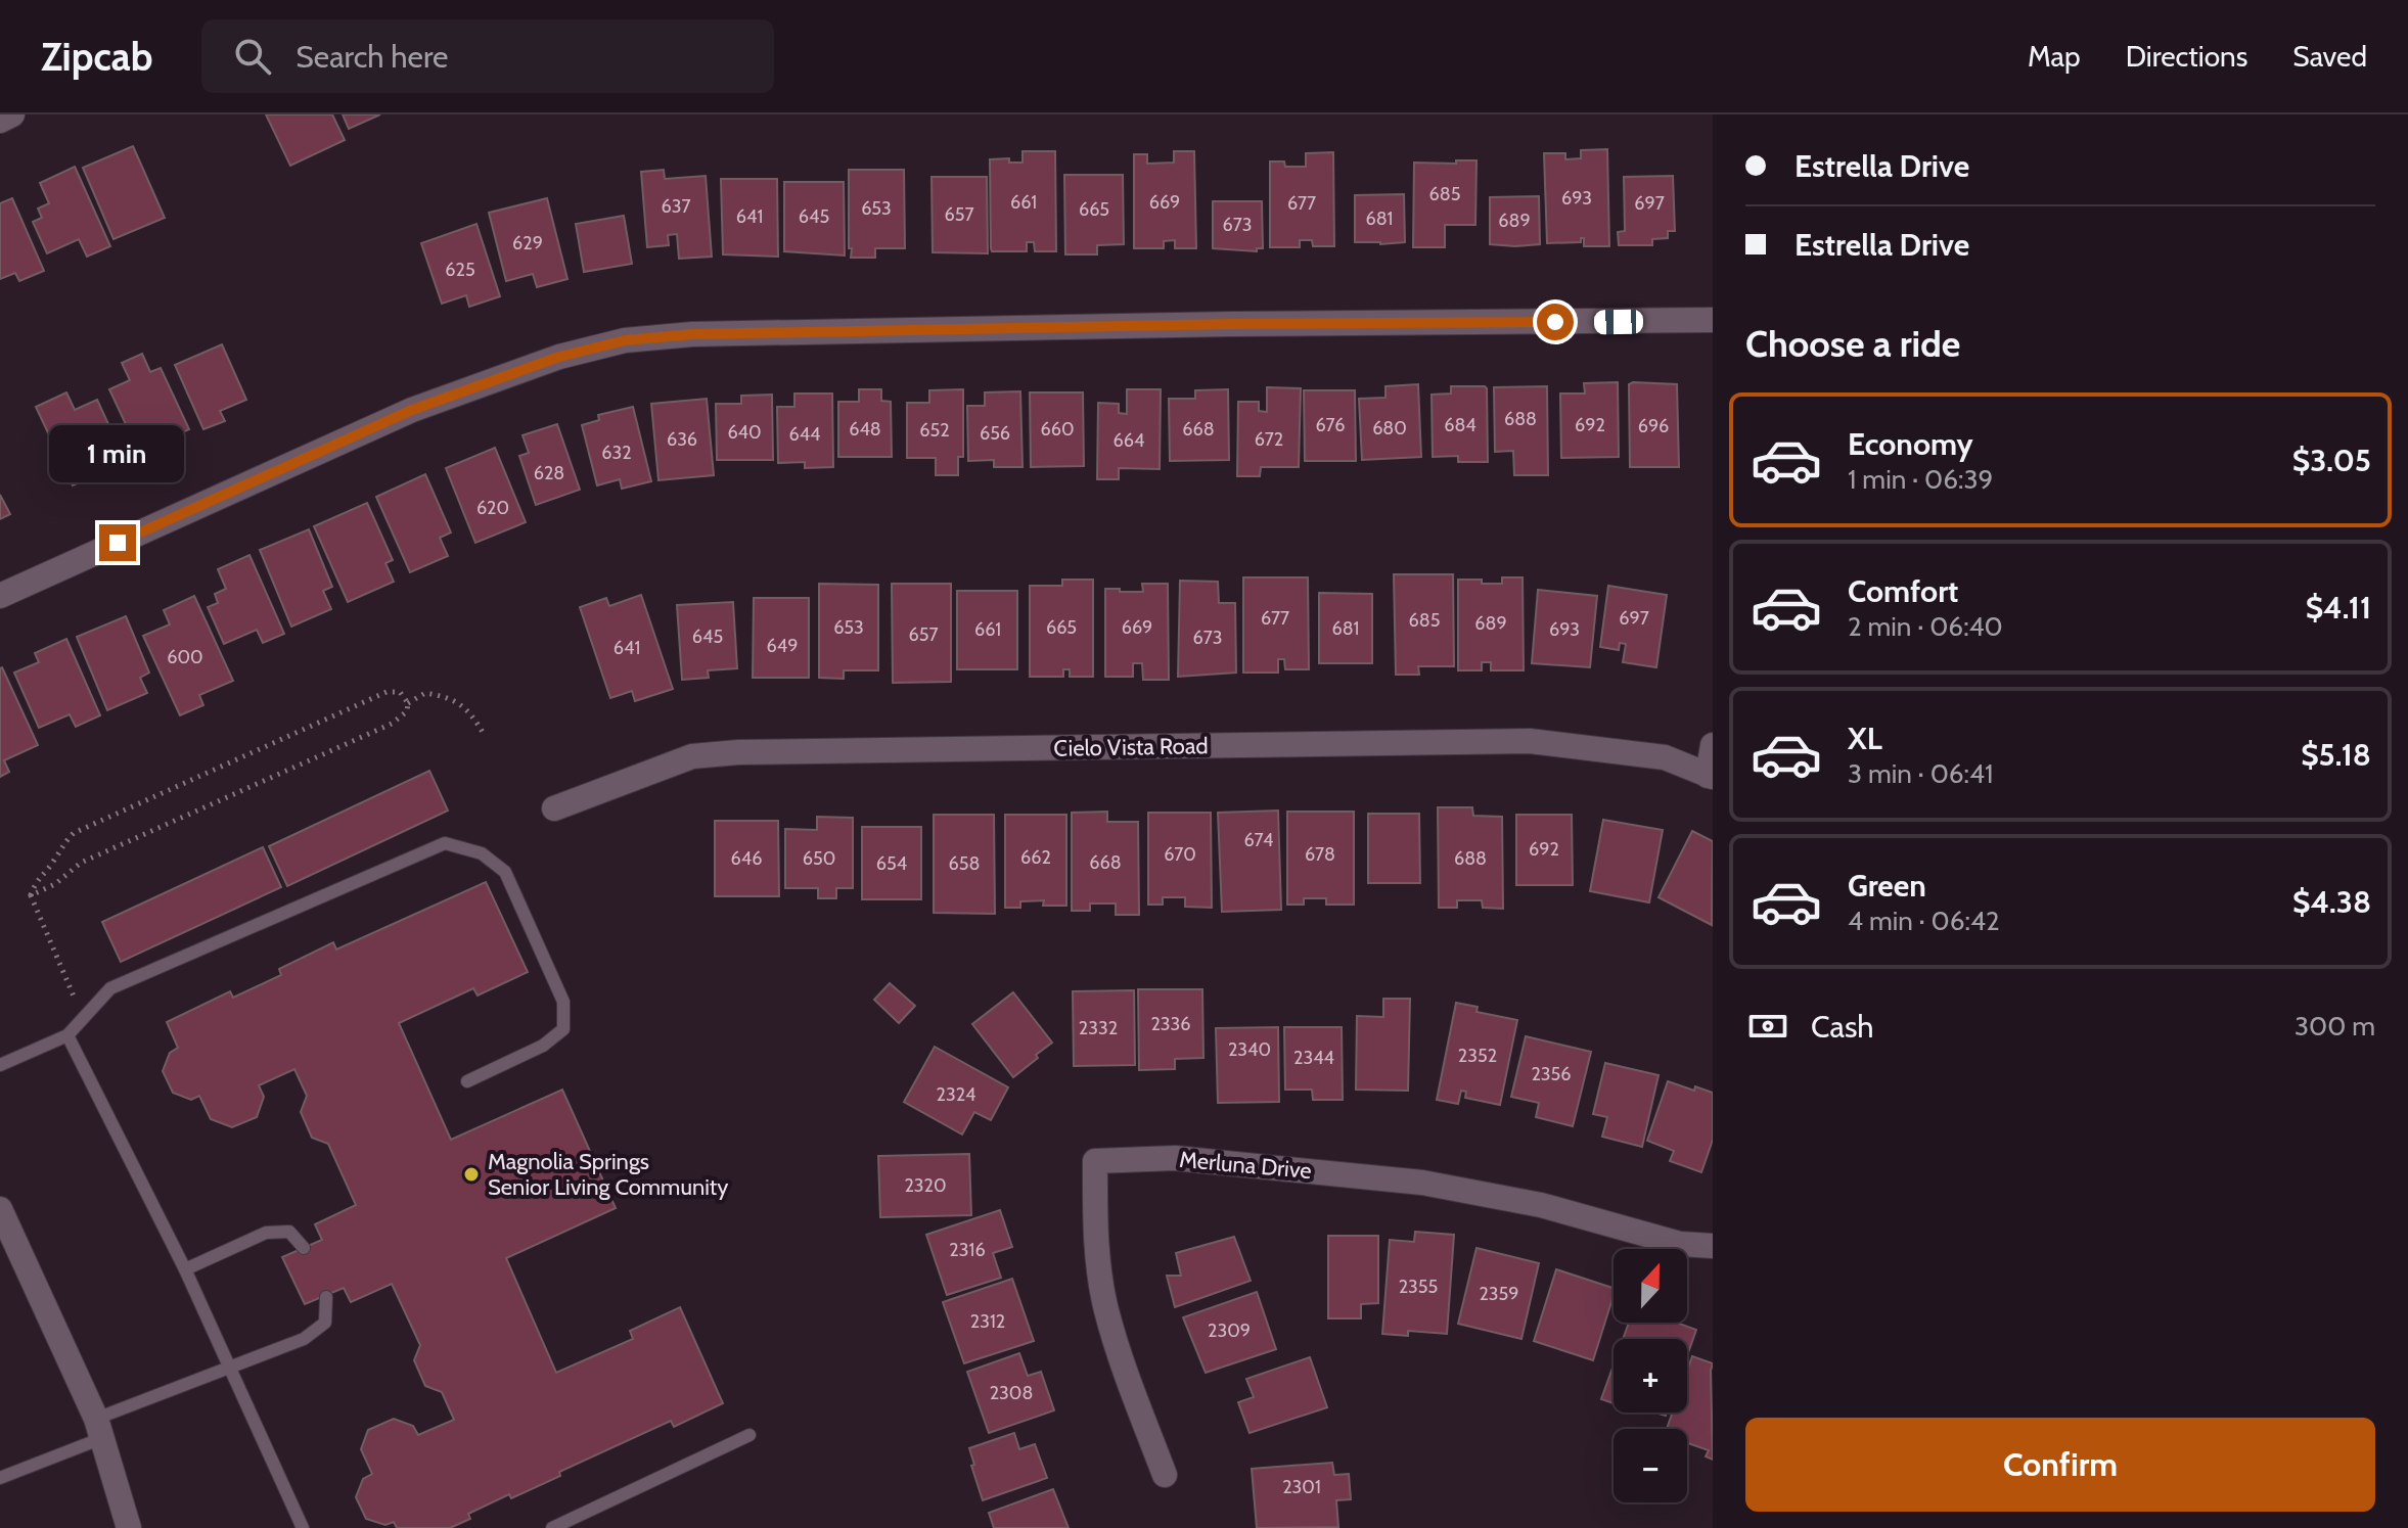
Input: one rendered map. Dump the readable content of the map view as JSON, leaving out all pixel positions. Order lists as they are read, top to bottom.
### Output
{
  "streets": {
    "street": ["Cielo Vista Road", "Merluna Drive"]
  },
  "places": ["Magnolia Springs Senior Living Community"],
  "house_numbers": [
    "685",
    "693",
    "661",
    "669",
    "677",
    "697",
    "637",
    "653",
    "665",
    "657",
    "641",
    "645",
    "681",
    "689",
    "673",
    "629",
    "625",
    "688",
    "676",
    "684",
    "692",
    "696",
    "680",
    "648",
    "660",
    "668",
    "652",
    "640",
    "656",
    "644",
    "636",
    "672",
    "664",
    "632",
    "628",
    "620",
    "677",
    "697",
    "685",
    "689",
    "653",
    "665",
    "669",
    "681",
    "661",
    "693",
    "657",
    "645",
    "673",
    "649",
    "641",
    "600",
    "674",
    "692",
    "670",
    "678",
    "662",
    "646",
    "650",
    "688",
    "668",
    "654",
    "658",
    "2336",
    "2332",
    "2340",
    "2352",
    "2344",
    "2356",
    "2324",
    "2320",
    "2316",
    "2355",
    "2359",
    "2312",
    "2309",
    "2308",
    "2301"
  ],
  "north": "top",
  "page": {
    "header": "Zipcab",
    "search": "Search here",
    "nav": ["Map", "Directions", "Saved"],
    "banner": ["Estrella Drive", "Estrella Drive"],
    "heading": "Choose a ride",
    "list": [
      {
        "name": "Economy",
        "note": "1 min · 06:39",
        "value": "$3.05"
      },
      {
        "name": "Comfort",
        "note": "2 min · 06:40",
        "value": "$4.11"
      },
      {
        "name": "XL",
        "note": "3 min · 06:41",
        "value": "$5.18"
      },
      {
        "name": "Green",
        "note": "4 min · 06:42",
        "value": "$4.38"
      }
    ],
    "bubble": "1 min",
    "pay": ["Cash", "300 m"],
    "map_buttons": ["+", "−"],
    "buttons": "Confirm"
  }
}
